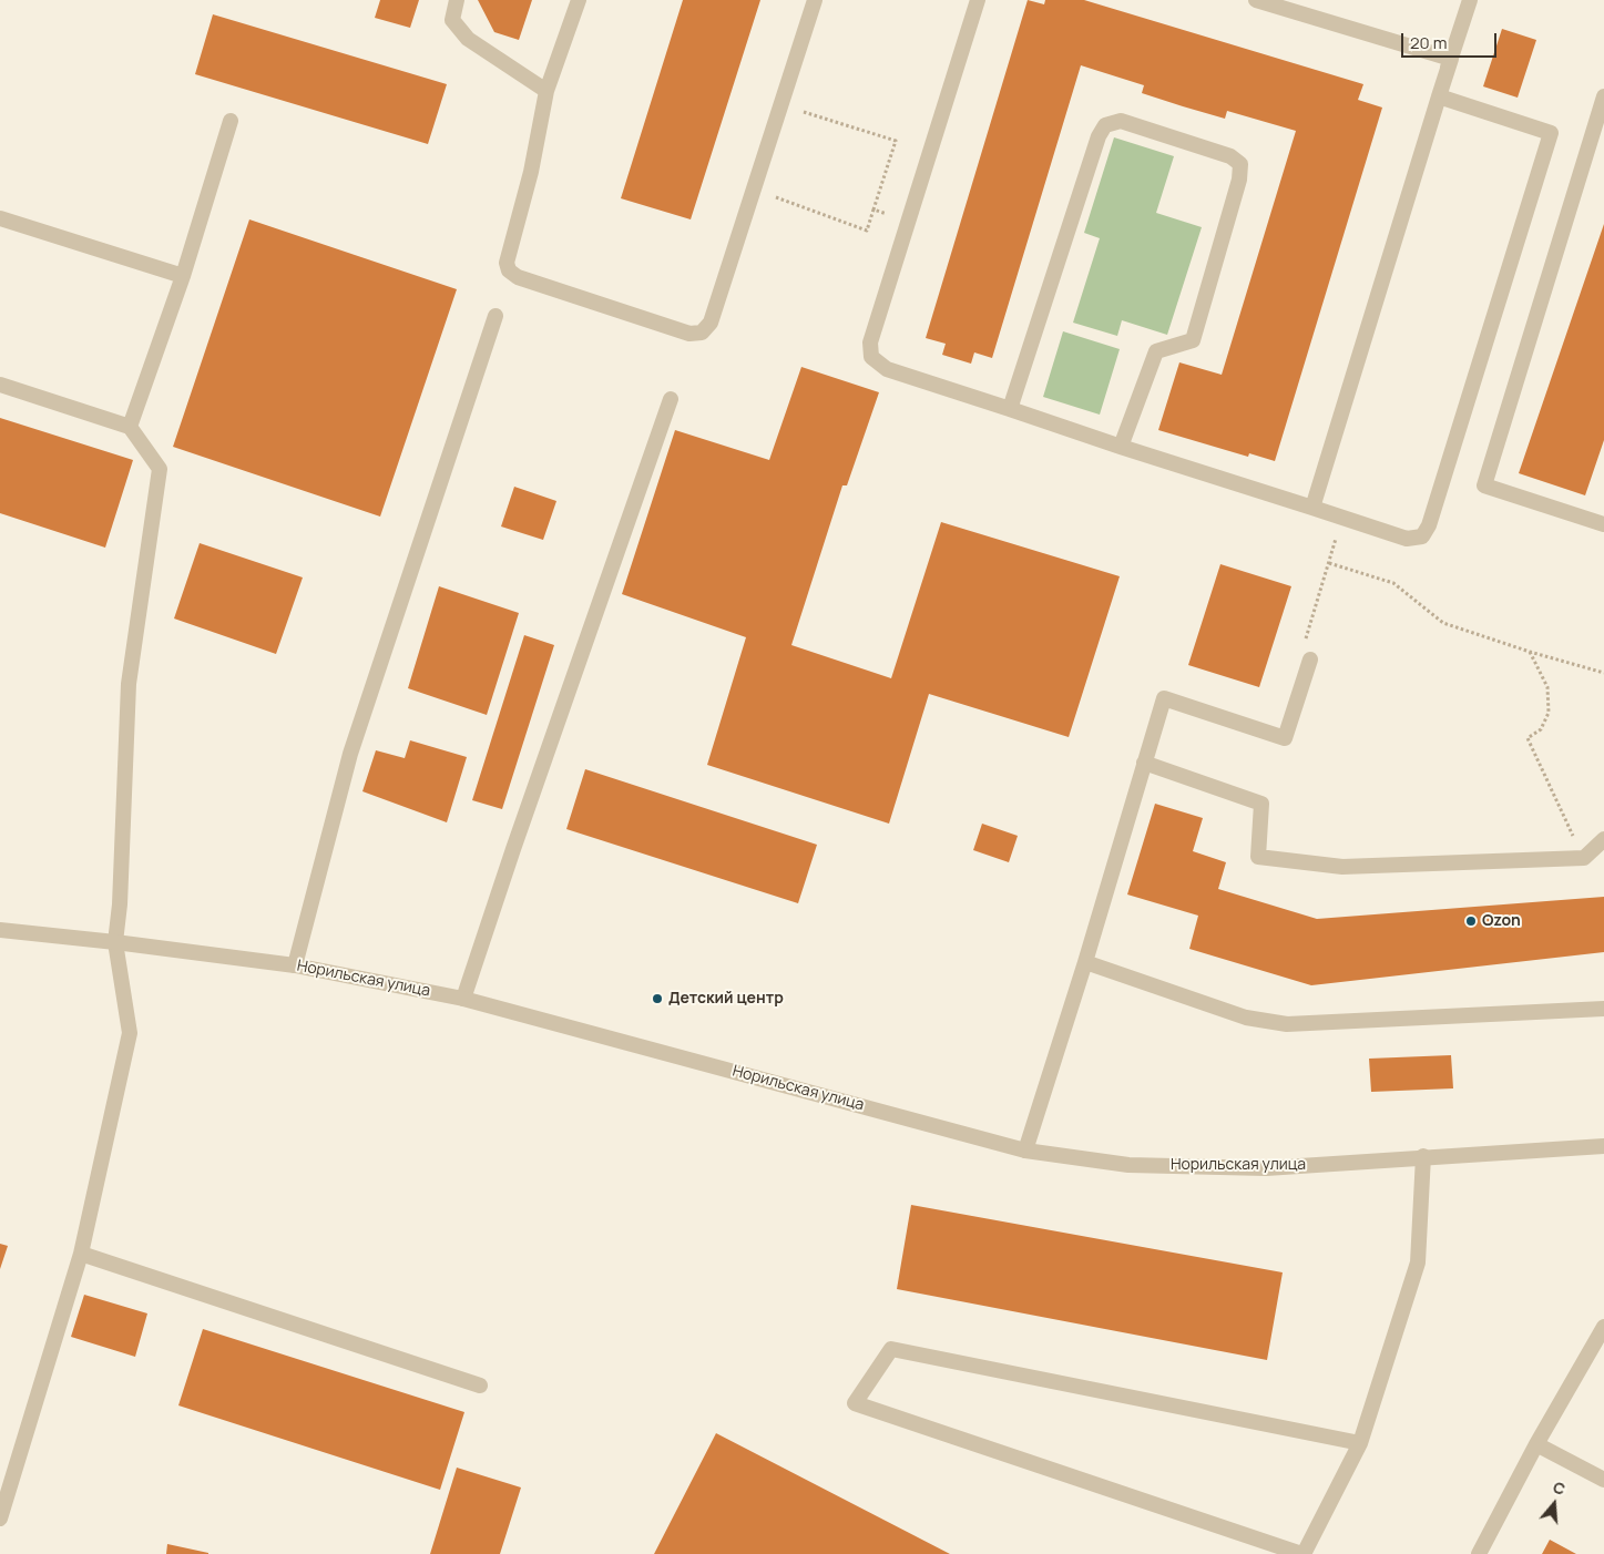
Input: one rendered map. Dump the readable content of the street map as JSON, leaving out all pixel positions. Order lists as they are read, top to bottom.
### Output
{
  "streets": {
    "street": ["Норильская улица"]
  },
  "places": ["Ozon", "Детский центр"],
  "scale_bar": "20 m",
  "north": "top"
}
